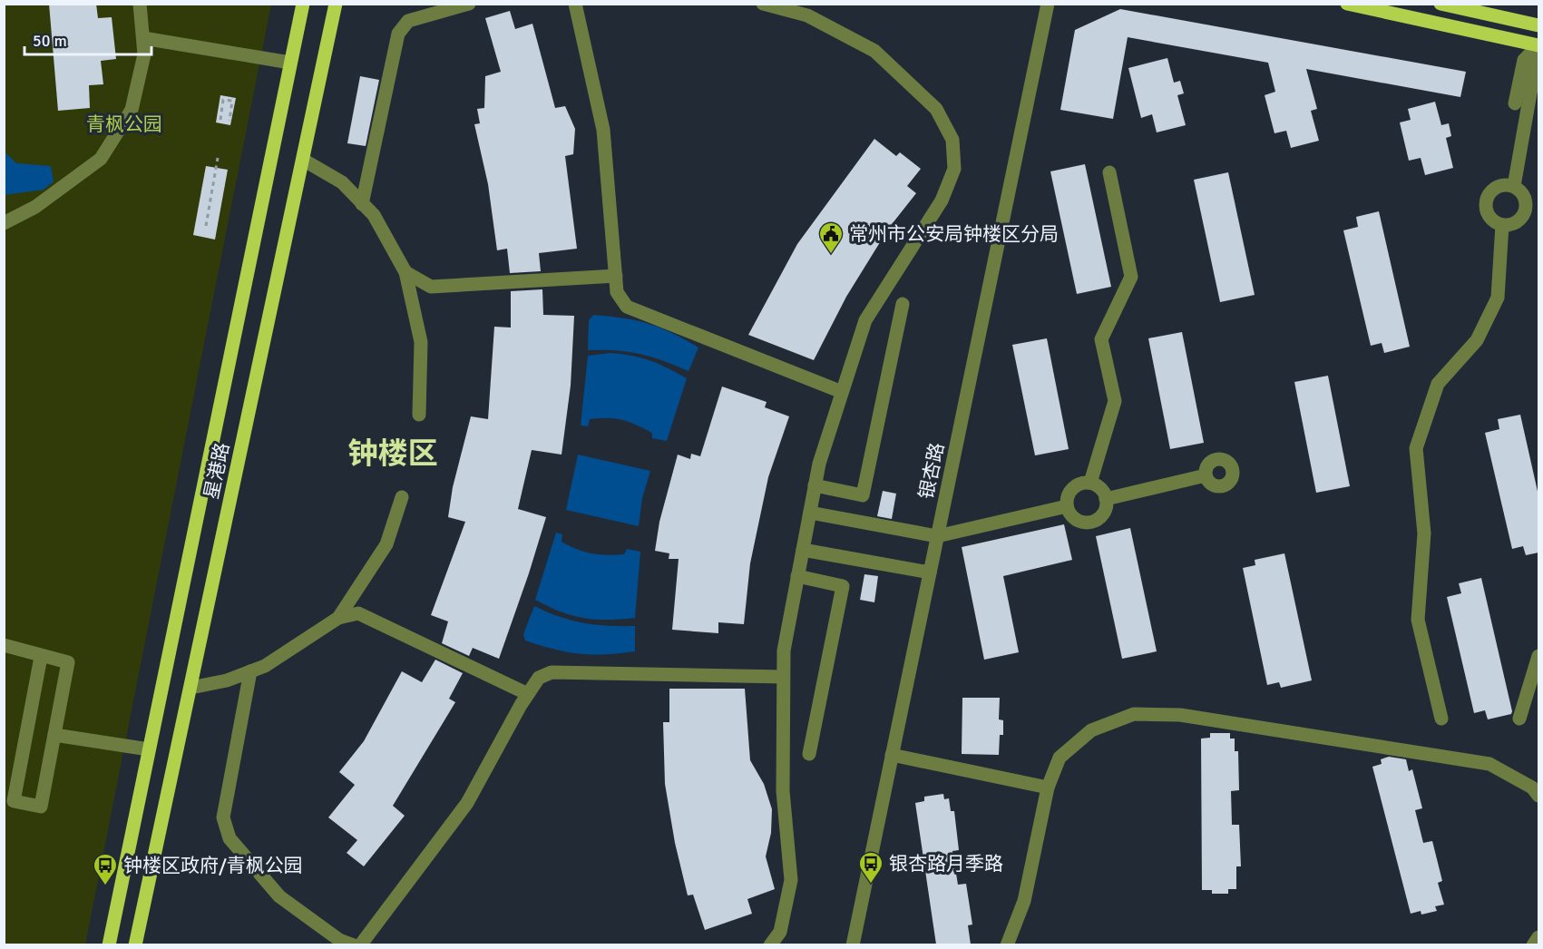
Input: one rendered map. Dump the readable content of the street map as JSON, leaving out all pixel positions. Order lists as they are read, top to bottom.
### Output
{
  "streets": {
    "main road": ["星港路"],
    "street": ["银杏路"]
  },
  "districts": ["钟楼区"],
  "parks": ["青枫公园"],
  "places": {
    "public building": ["常州市公安局钟楼区分局"],
    "bus stop": ["银杏路月季路", "钟楼区政府/青枫公园"]
  },
  "scale_bar": "50 m"
}
